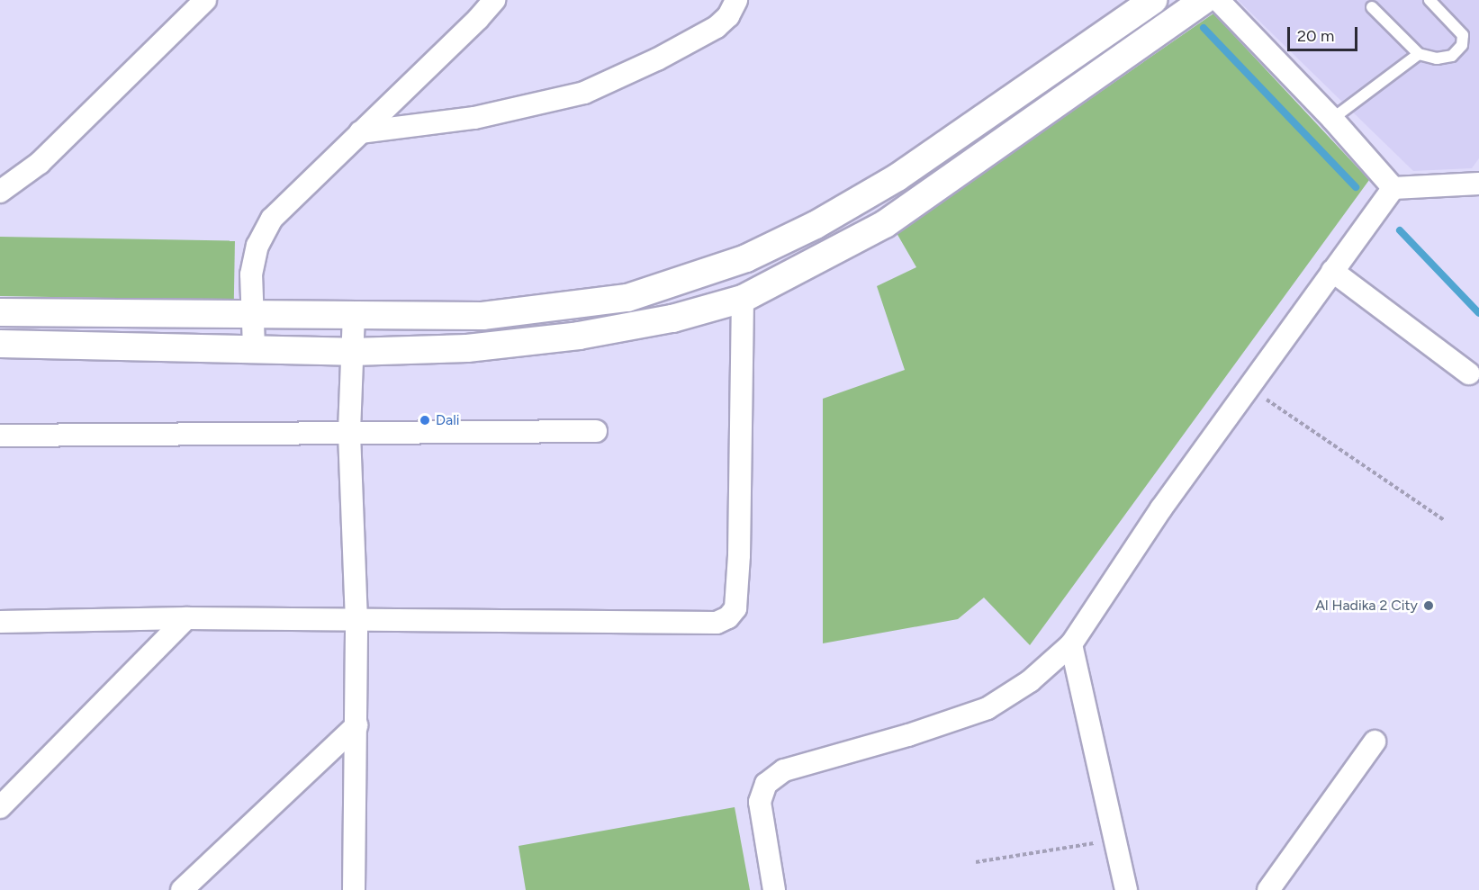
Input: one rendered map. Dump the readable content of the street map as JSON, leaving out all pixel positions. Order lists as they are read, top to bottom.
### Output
{
  "places": ["Dali", "Al Hadika 2 City"],
  "scale_bar": "20 m"
}
